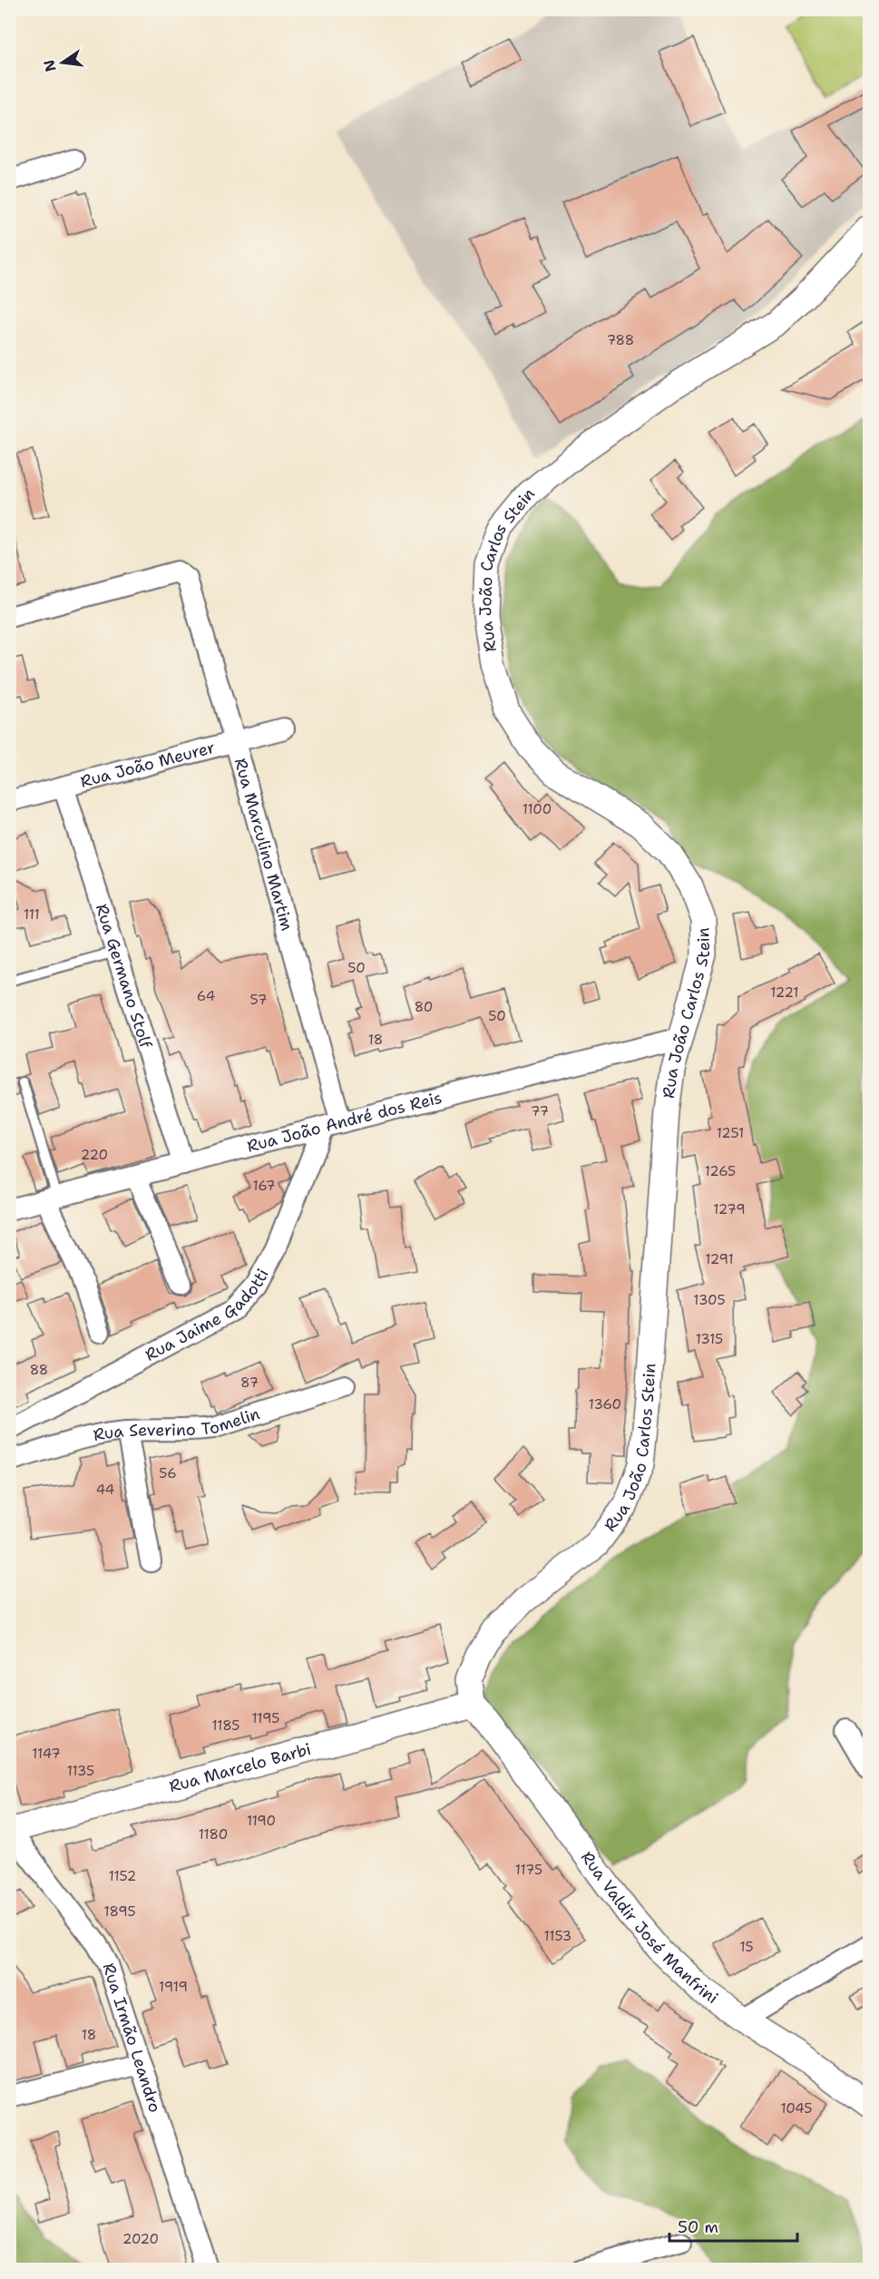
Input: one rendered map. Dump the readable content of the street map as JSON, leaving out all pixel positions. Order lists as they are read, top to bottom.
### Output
{
  "streets": {
    "street": [
      "Rua João Carlos Stein",
      "Rua João Meurer",
      "Rua Marculino Martim",
      "Rua Germano Stolf",
      "Rua João André dos Reis",
      "Rua Jaime Gadotti",
      "Rua Severino Tomelin",
      "Rua Marcelo Barbi",
      "Rua Valdir José Manfrini",
      "Rua Irmão Leandro"
    ]
  },
  "crossings": [
    ["Rua João Carlos Stein", "Rua João André dos Reis"],
    ["Rua João Carlos Stein", "Rua Marcelo Barbi"],
    ["Rua João Carlos Stein", "Rua Valdir José Manfrini"],
    ["Rua João Meurer", "Rua Marculino Martim"],
    ["Rua João Meurer", "Rua Germano Stolf"],
    ["Rua Marculino Martim", "Rua João André dos Reis"],
    ["Rua Marculino Martim", "Rua Jaime Gadotti"],
    ["Rua Germano Stolf", "Rua João André dos Reis"],
    ["Rua João André dos Reis", "Rua Jaime Gadotti"],
    ["Rua Marcelo Barbi", "Rua Valdir José Manfrini"],
    ["Rua Marcelo Barbi", "Rua Irmão Leandro"]
  ],
  "house_numbers": [
    "788",
    "1100",
    "111",
    "50",
    "1221",
    "64",
    "57",
    "80",
    "50",
    "18",
    "77",
    "1251",
    "220",
    "1265",
    "167",
    "1279",
    "1291",
    "1305",
    "1315",
    "88",
    "87",
    "1360",
    "56",
    "44",
    "1195",
    "1185",
    "1147",
    "1135",
    "1190",
    "1180",
    "1175",
    "1152",
    "1895",
    "1153",
    "15",
    "1919",
    "18",
    "1045",
    "2020"
  ],
  "scale_bar": "50 m",
  "north": "left"
}
